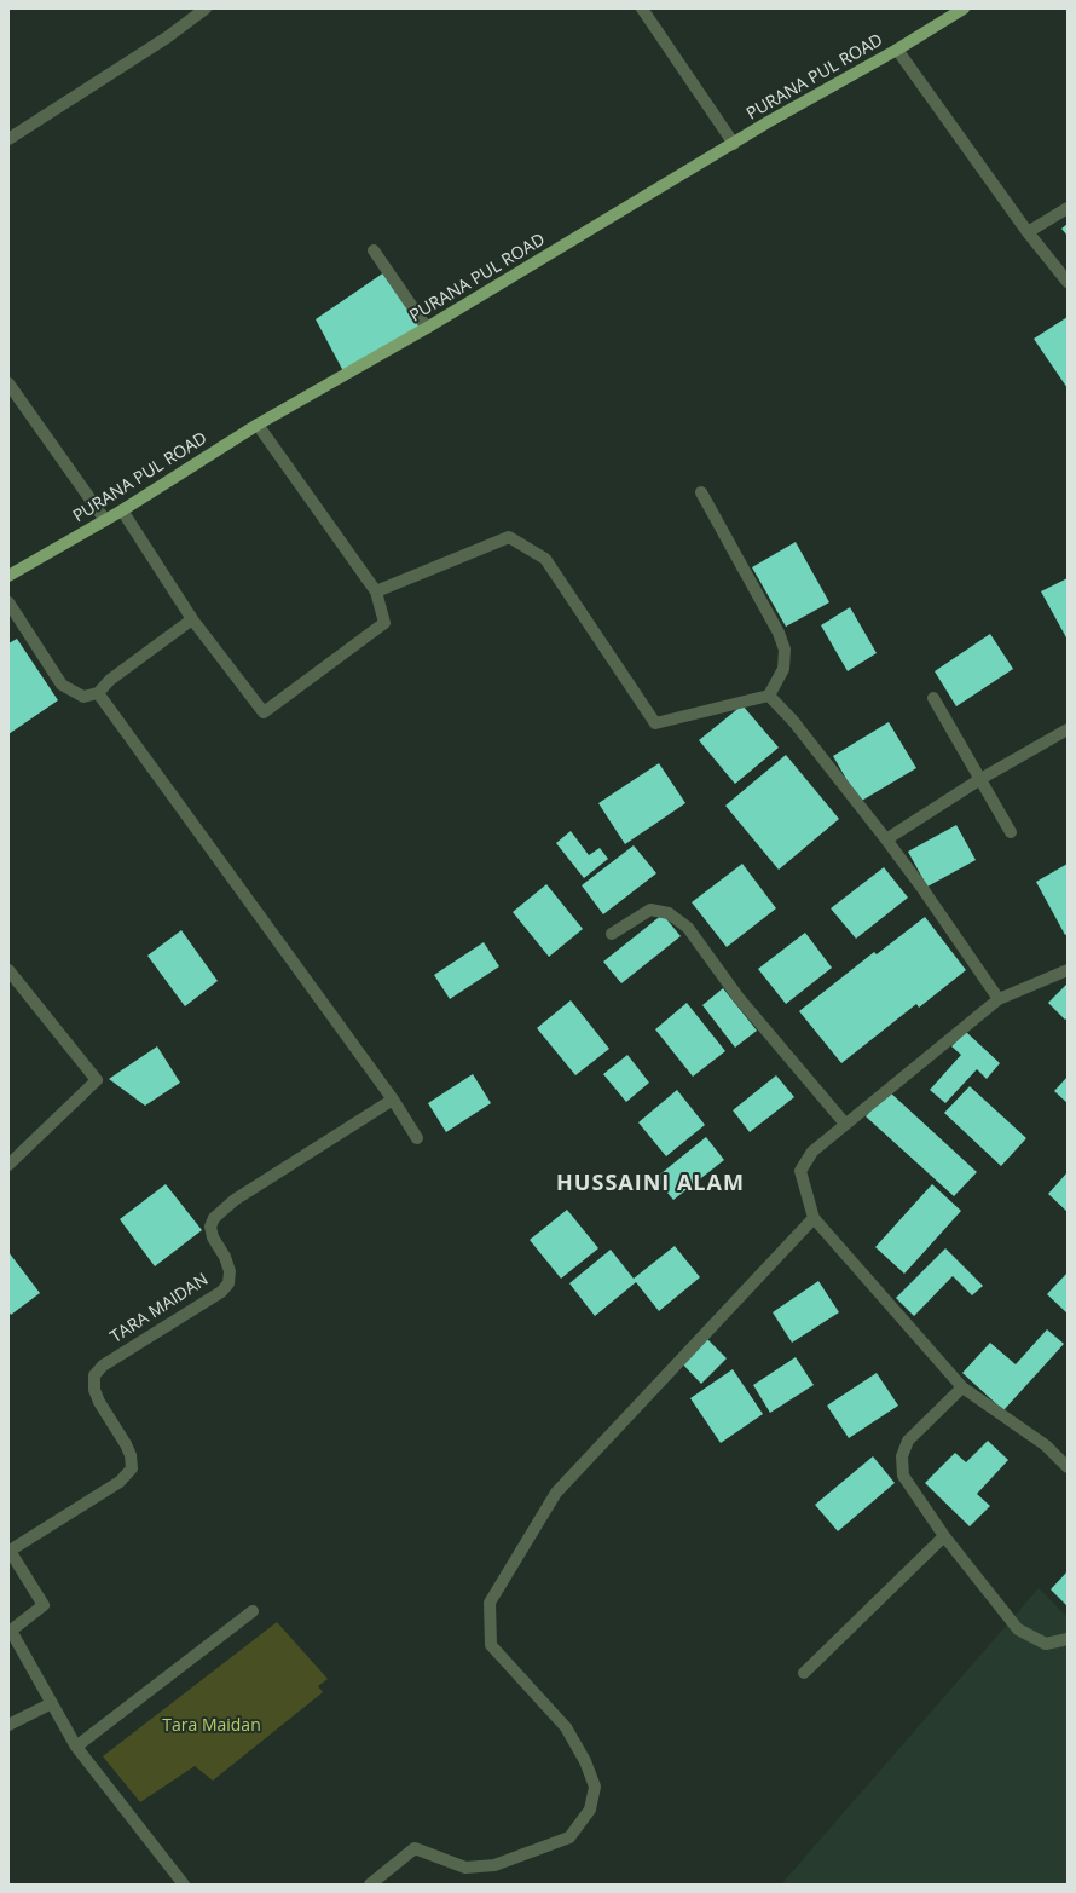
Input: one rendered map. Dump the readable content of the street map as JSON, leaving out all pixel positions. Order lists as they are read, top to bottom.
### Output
{
  "streets": {
    "main road": ["PURANA PUL ROAD"],
    "street": ["TARA MAIDAN"]
  },
  "districts": ["HUSSAINI ALAM"],
  "parks": ["Tara Maidan"]
}
